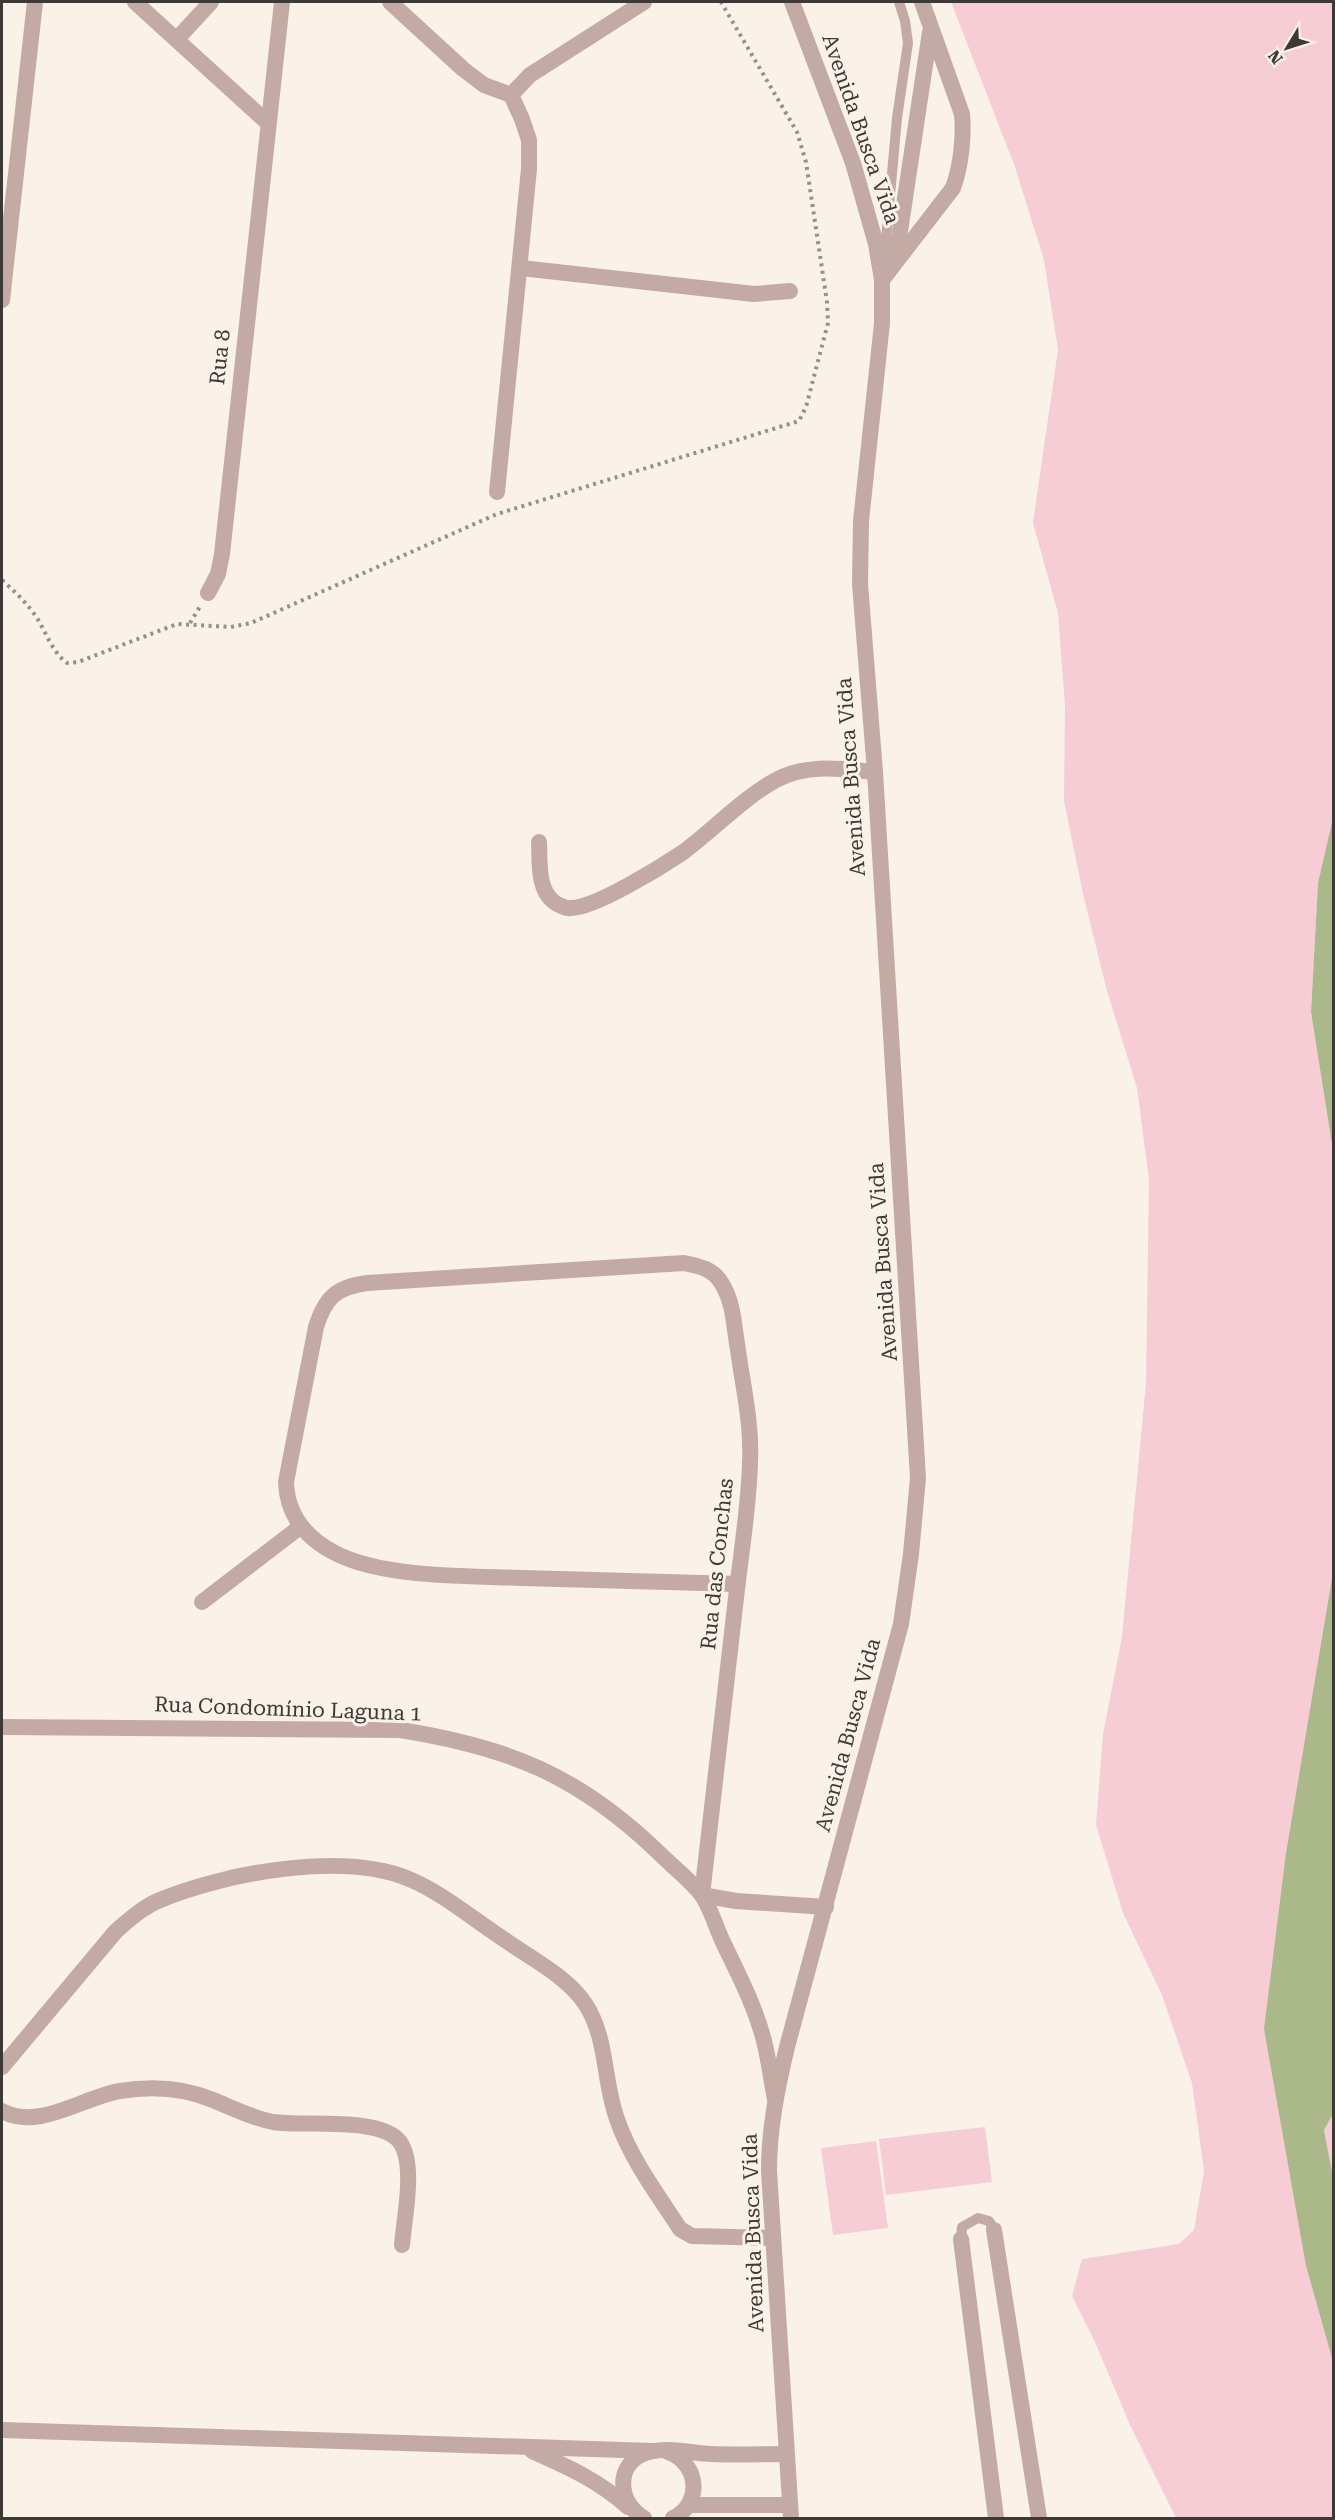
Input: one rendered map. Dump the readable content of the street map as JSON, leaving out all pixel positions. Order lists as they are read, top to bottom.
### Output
{
  "streets": {
    "street": [
      "Avenida Busca Vida",
      "Rua 8",
      "Rua das Conchas",
      "Rua Condomínio Laguna 1"
    ]
  },
  "crossings": [
    ["Avenida Busca Vida", "Rua Condomínio Laguna 1"],
    ["Rua das Conchas", "Rua Condomínio Laguna 1"]
  ],
  "north": "bottom left"
}
